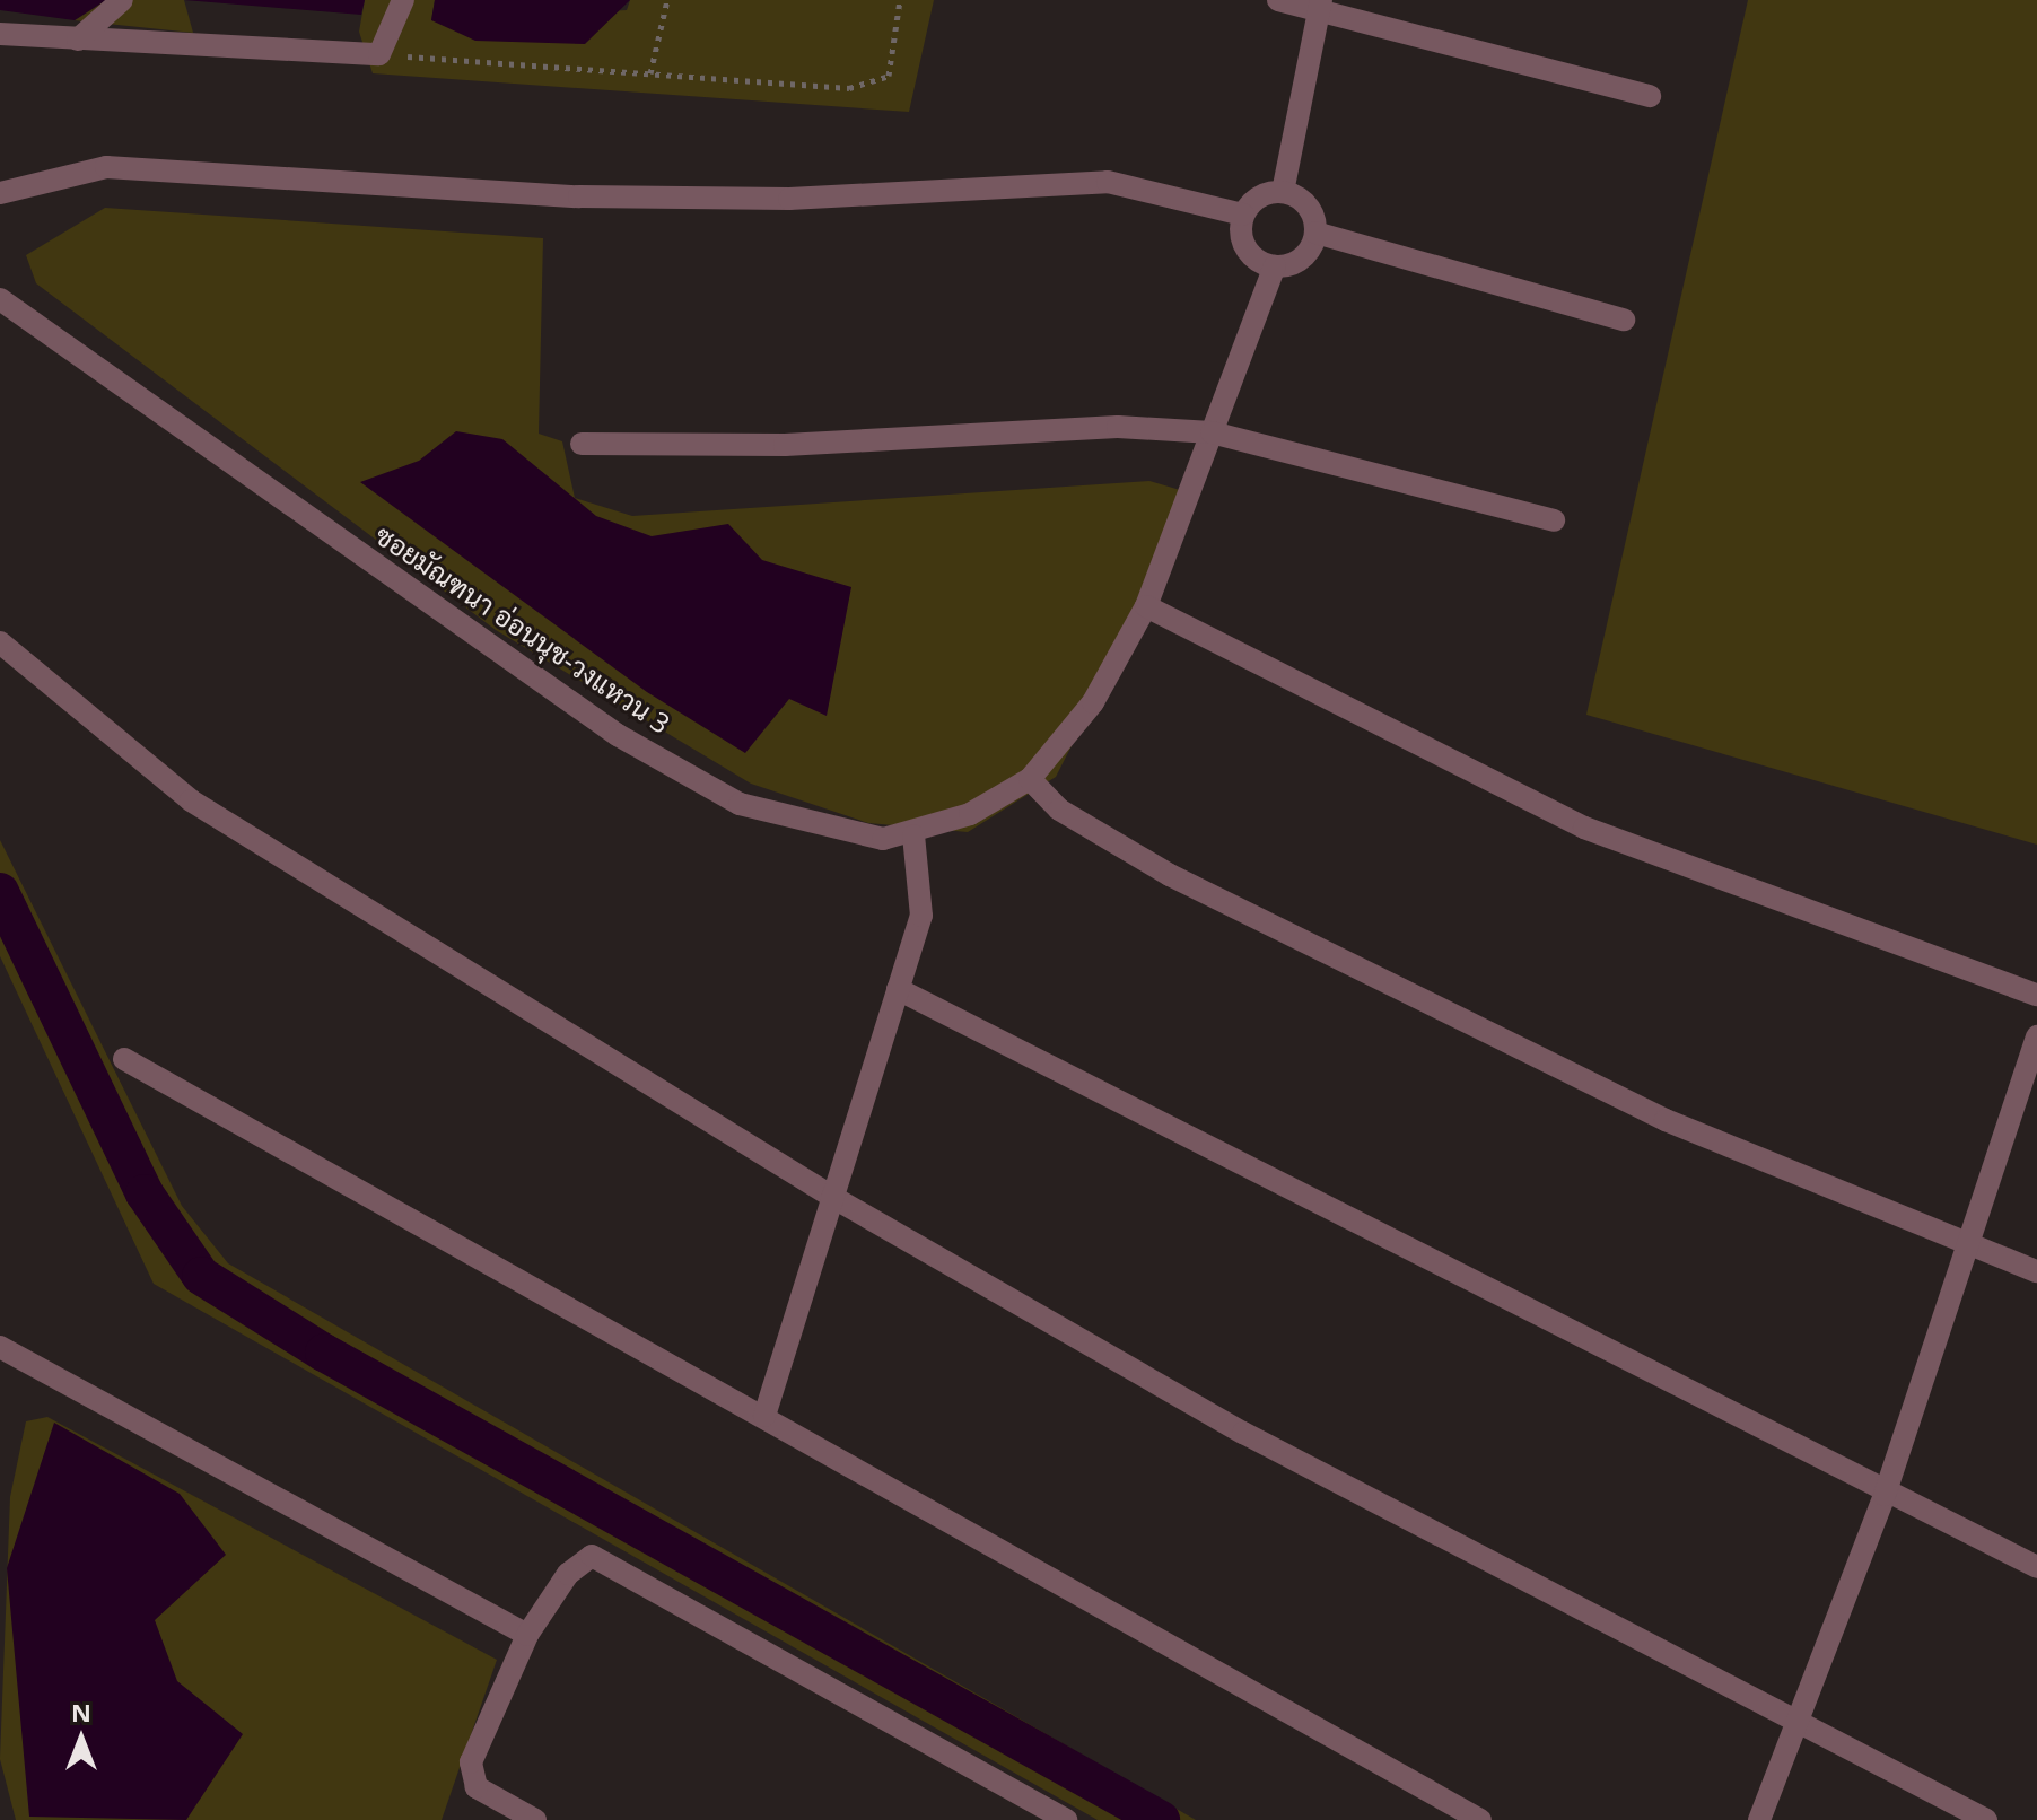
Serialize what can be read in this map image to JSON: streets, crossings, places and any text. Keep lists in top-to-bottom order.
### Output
{
  "streets": {
    "street": ["ซอยมัณฑนา อ่อนนุช-วงแหวน 3"]
  },
  "north": "top"
}
